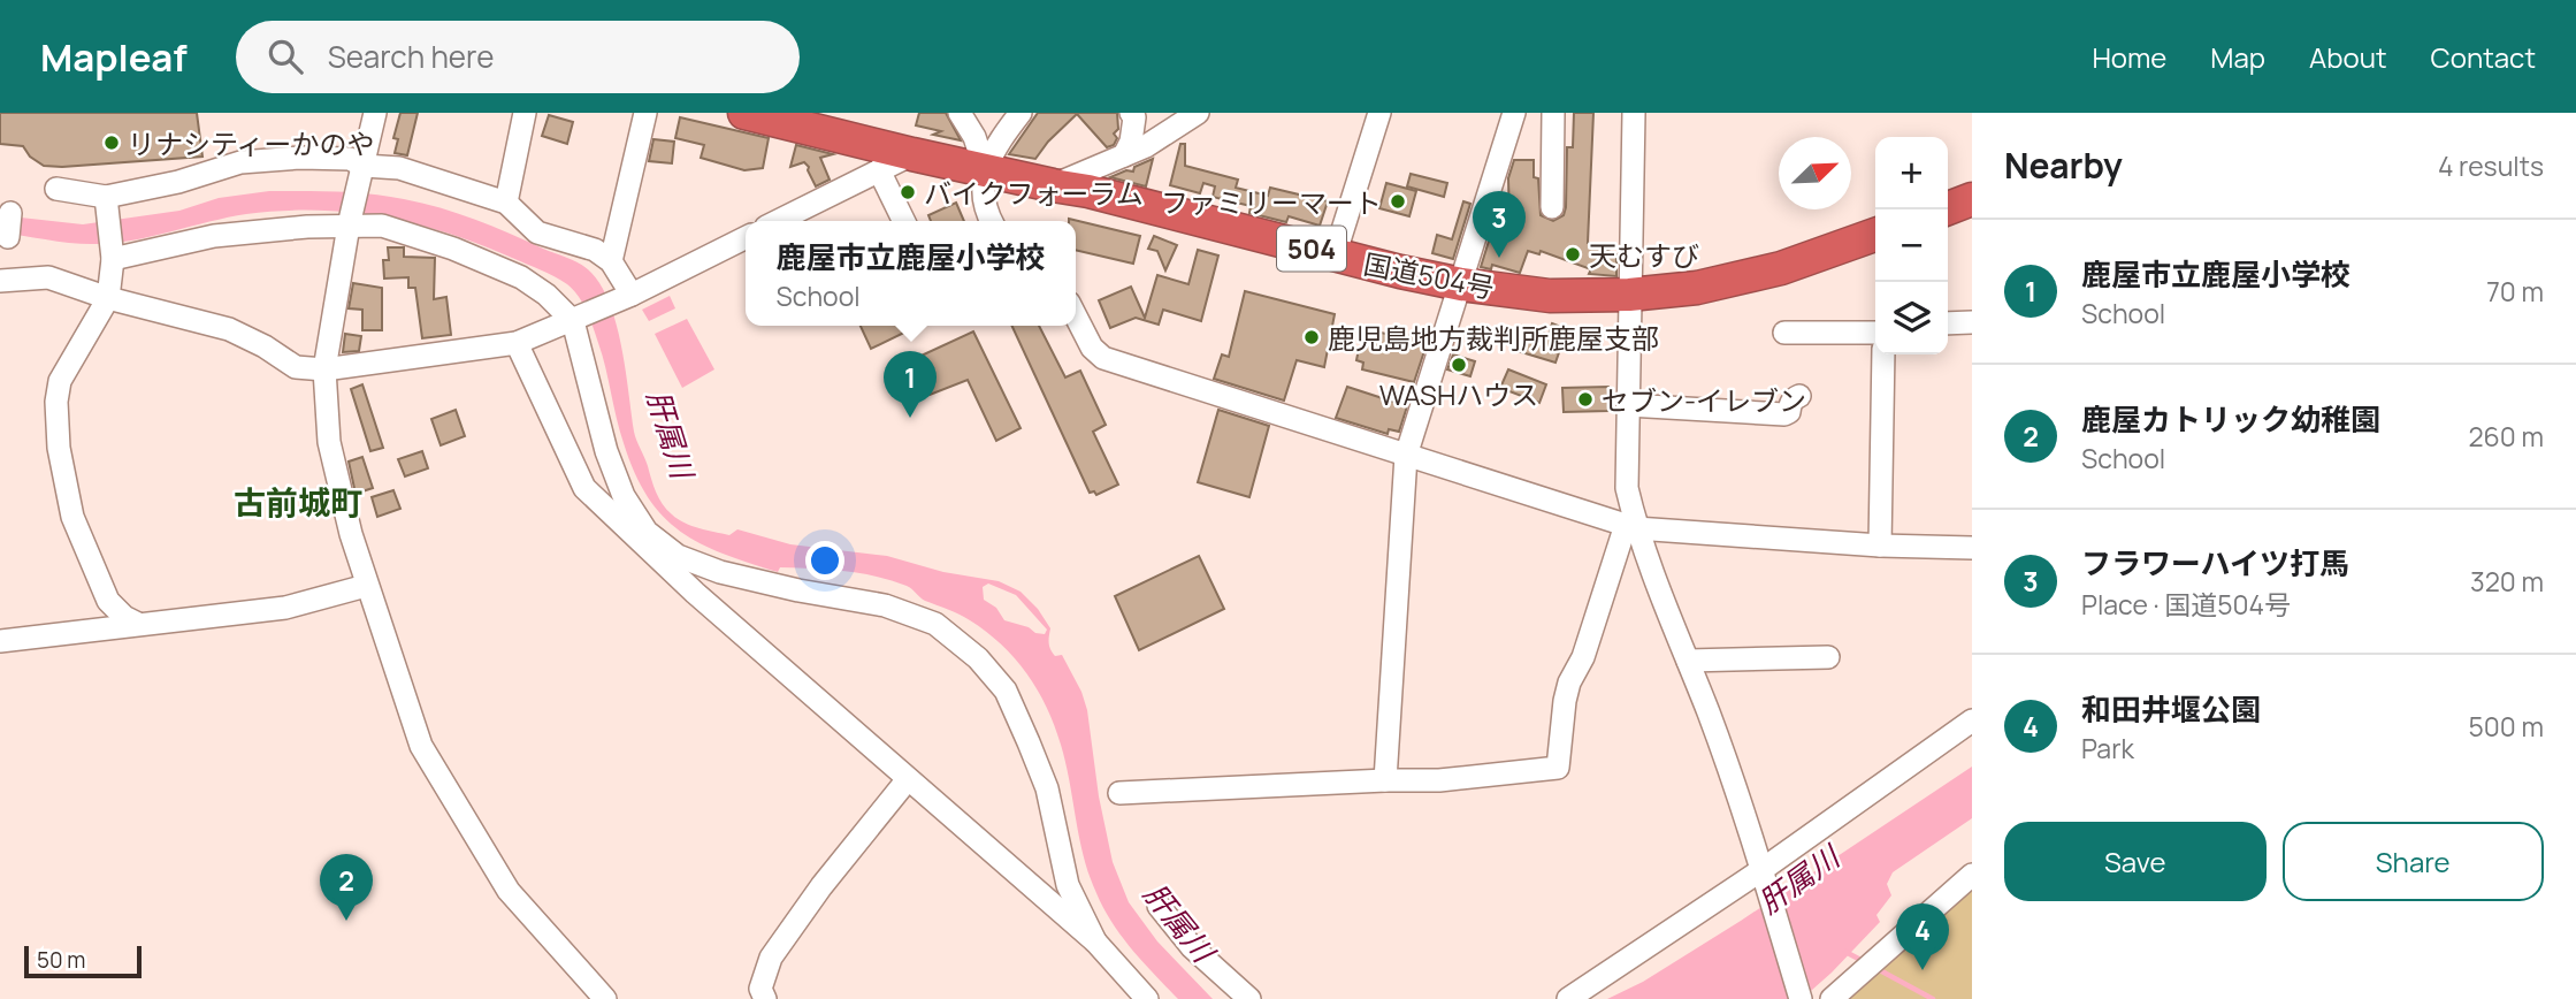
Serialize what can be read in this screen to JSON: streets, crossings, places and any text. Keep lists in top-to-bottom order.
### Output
{
  "streets": {
    "highway": ["504", "国道504号"]
  },
  "districts": ["古前城町"],
  "water": ["肝属川"],
  "places": [
    "リナシティーかのや",
    "バイクフォーラム",
    "ファミリーマート",
    "天むすび",
    "鹿児島地方裁判所鹿屋支部",
    "WASHハウス",
    "セブン-イレブン"
  ],
  "scale_bar": "50 m",
  "north": "top right",
  "page": {
    "header": "Mapleaf",
    "search": "Search here",
    "nav": [
      "Home",
      "Map",
      "About",
      "Contact"
    ],
    "heading": ["Nearby", "4 results"],
    "map_buttons": ["+", "−"],
    "pins": [
      "3",
      "1",
      "2",
      "4"
    ],
    "list": [
      {
        "mark": "1",
        "name": "鹿屋市立鹿屋小学校",
        "note": "School",
        "value": "70 m"
      },
      {
        "mark": "2",
        "name": "鹿屋カトリック幼稚園",
        "note": "School",
        "value": "260 m"
      },
      {
        "mark": "3",
        "name": "フラワーハイツ打馬",
        "note": "Place · 国道504号",
        "value": "320 m"
      },
      {
        "mark": "4",
        "name": "和田井堰公園",
        "note": "Park",
        "value": "500 m"
      }
    ],
    "popup": ["鹿屋市立鹿屋小学校", "School"],
    "buttons": ["Save", "Share"],
    "scale": "50 m"
  }
}
